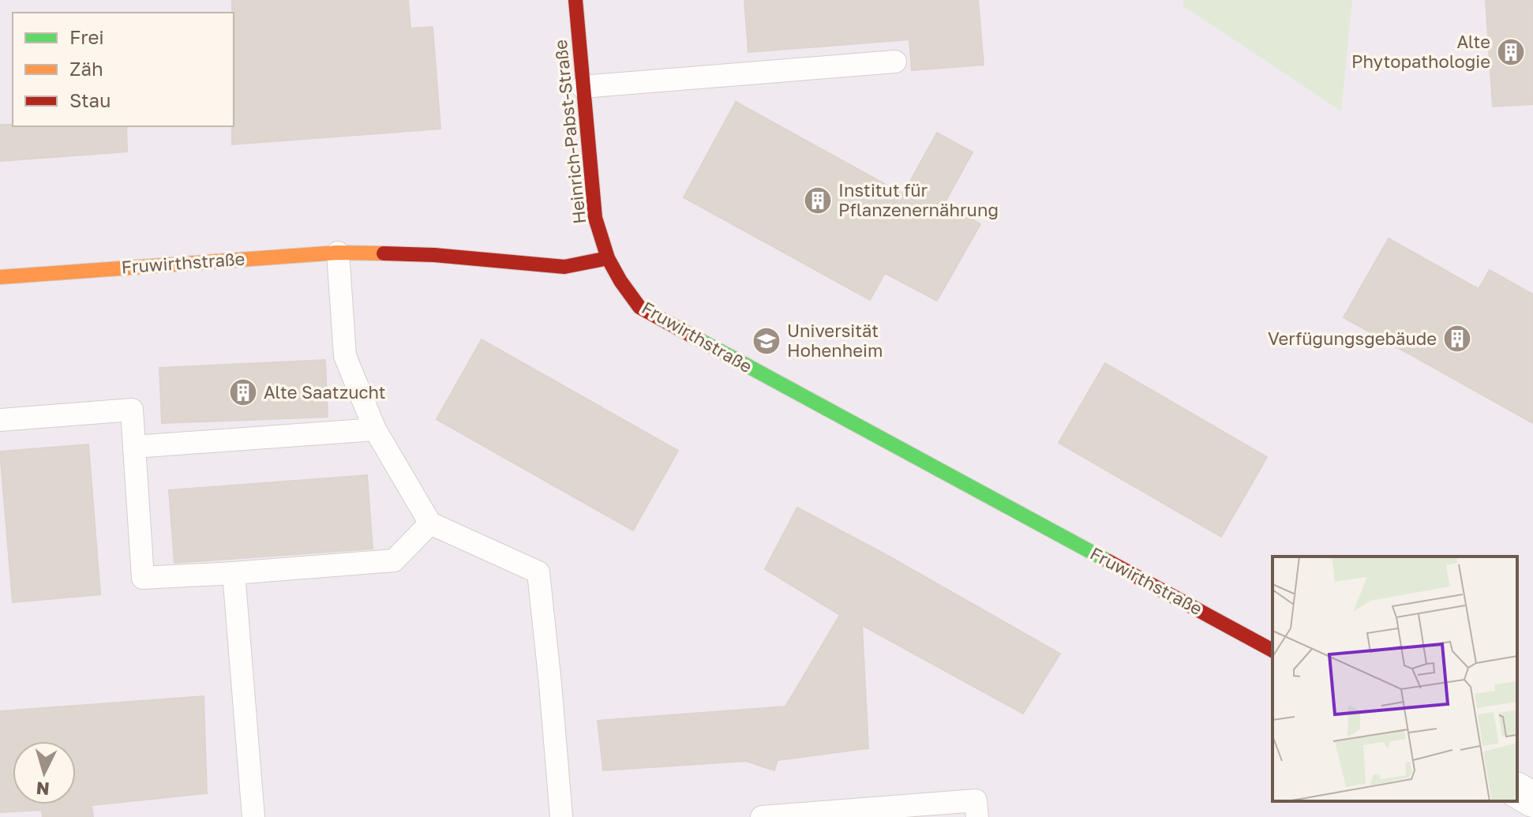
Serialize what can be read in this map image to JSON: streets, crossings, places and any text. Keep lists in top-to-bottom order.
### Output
{
  "streets": {
    "street": ["Heinrich-Pabst-Straße", "Fruwirthstraße"]
  },
  "crossings": [
    ["Heinrich-Pabst-Straße", "Fruwirthstraße"]
  ],
  "places": {
    "building": [
      "Alte Phytopathologie",
      "Institut für Pflanzenernährung",
      "Verfügungsgebäude",
      "Alte Saatzucht"
    ],
    "school or university": ["Universität Hohenheim"]
  },
  "legend": ["Frei", "Zäh", "Stau"],
  "north": "bottom"
}
